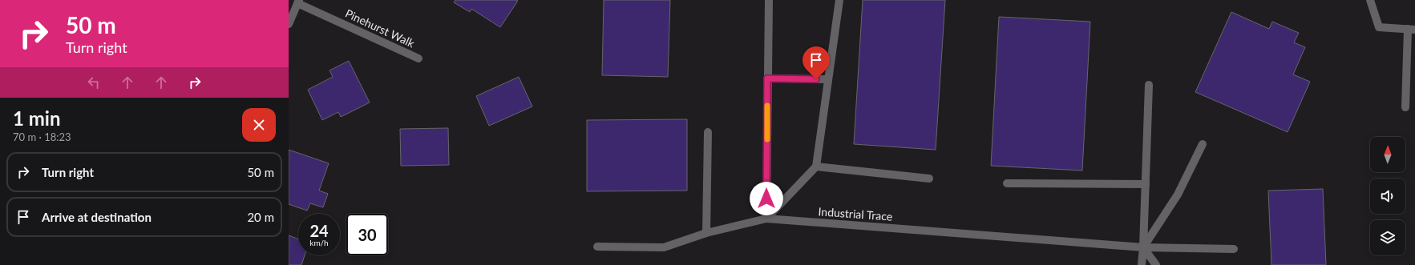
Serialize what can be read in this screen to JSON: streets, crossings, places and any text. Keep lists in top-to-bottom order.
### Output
{
  "streets": {
    "street": ["Pinehurst Walk", "Industrial Trace"]
  },
  "north": "top",
  "page": {
    "turn": ["50 m", "Turn right"],
    "heading": ["1 min", "70 m · 18:23"],
    "list": [
      {
        "name": "Turn right",
        "value": "50 m"
      },
      {
        "name": "Arrive at destination",
        "value": "20 m"
      }
    ],
    "speed": "24 km/h",
    "limit": "30"
  }
}
